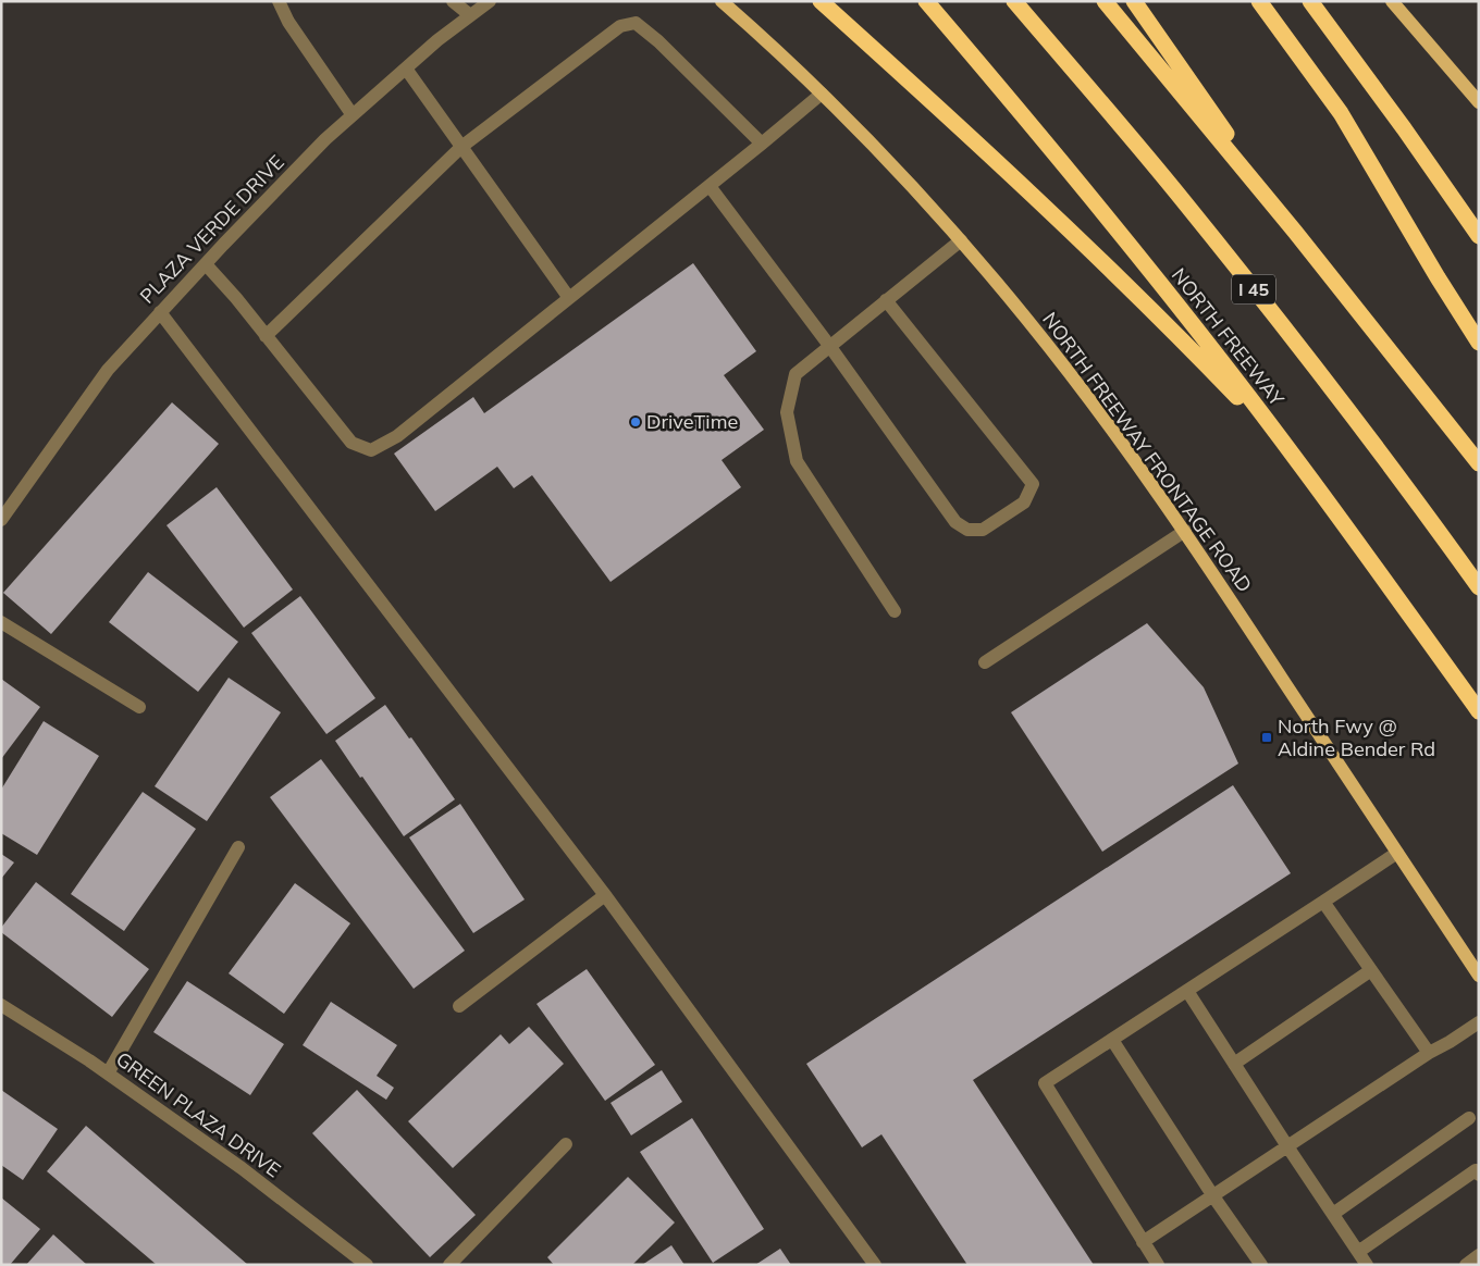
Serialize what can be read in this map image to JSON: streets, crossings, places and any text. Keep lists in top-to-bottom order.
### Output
{
  "streets": {
    "highway": ["I 45", "NORTH FREEWAY"],
    "main road": ["NORTH FREEWAY FRONTAGE ROAD"],
    "street": ["PLAZA VERDE DRIVE", "GREEN PLAZA DRIVE"]
  },
  "places": {
    "other": ["DriveTime"],
    "transit": ["North Fwy @ Aldine Bender Rd"]
  }
}
